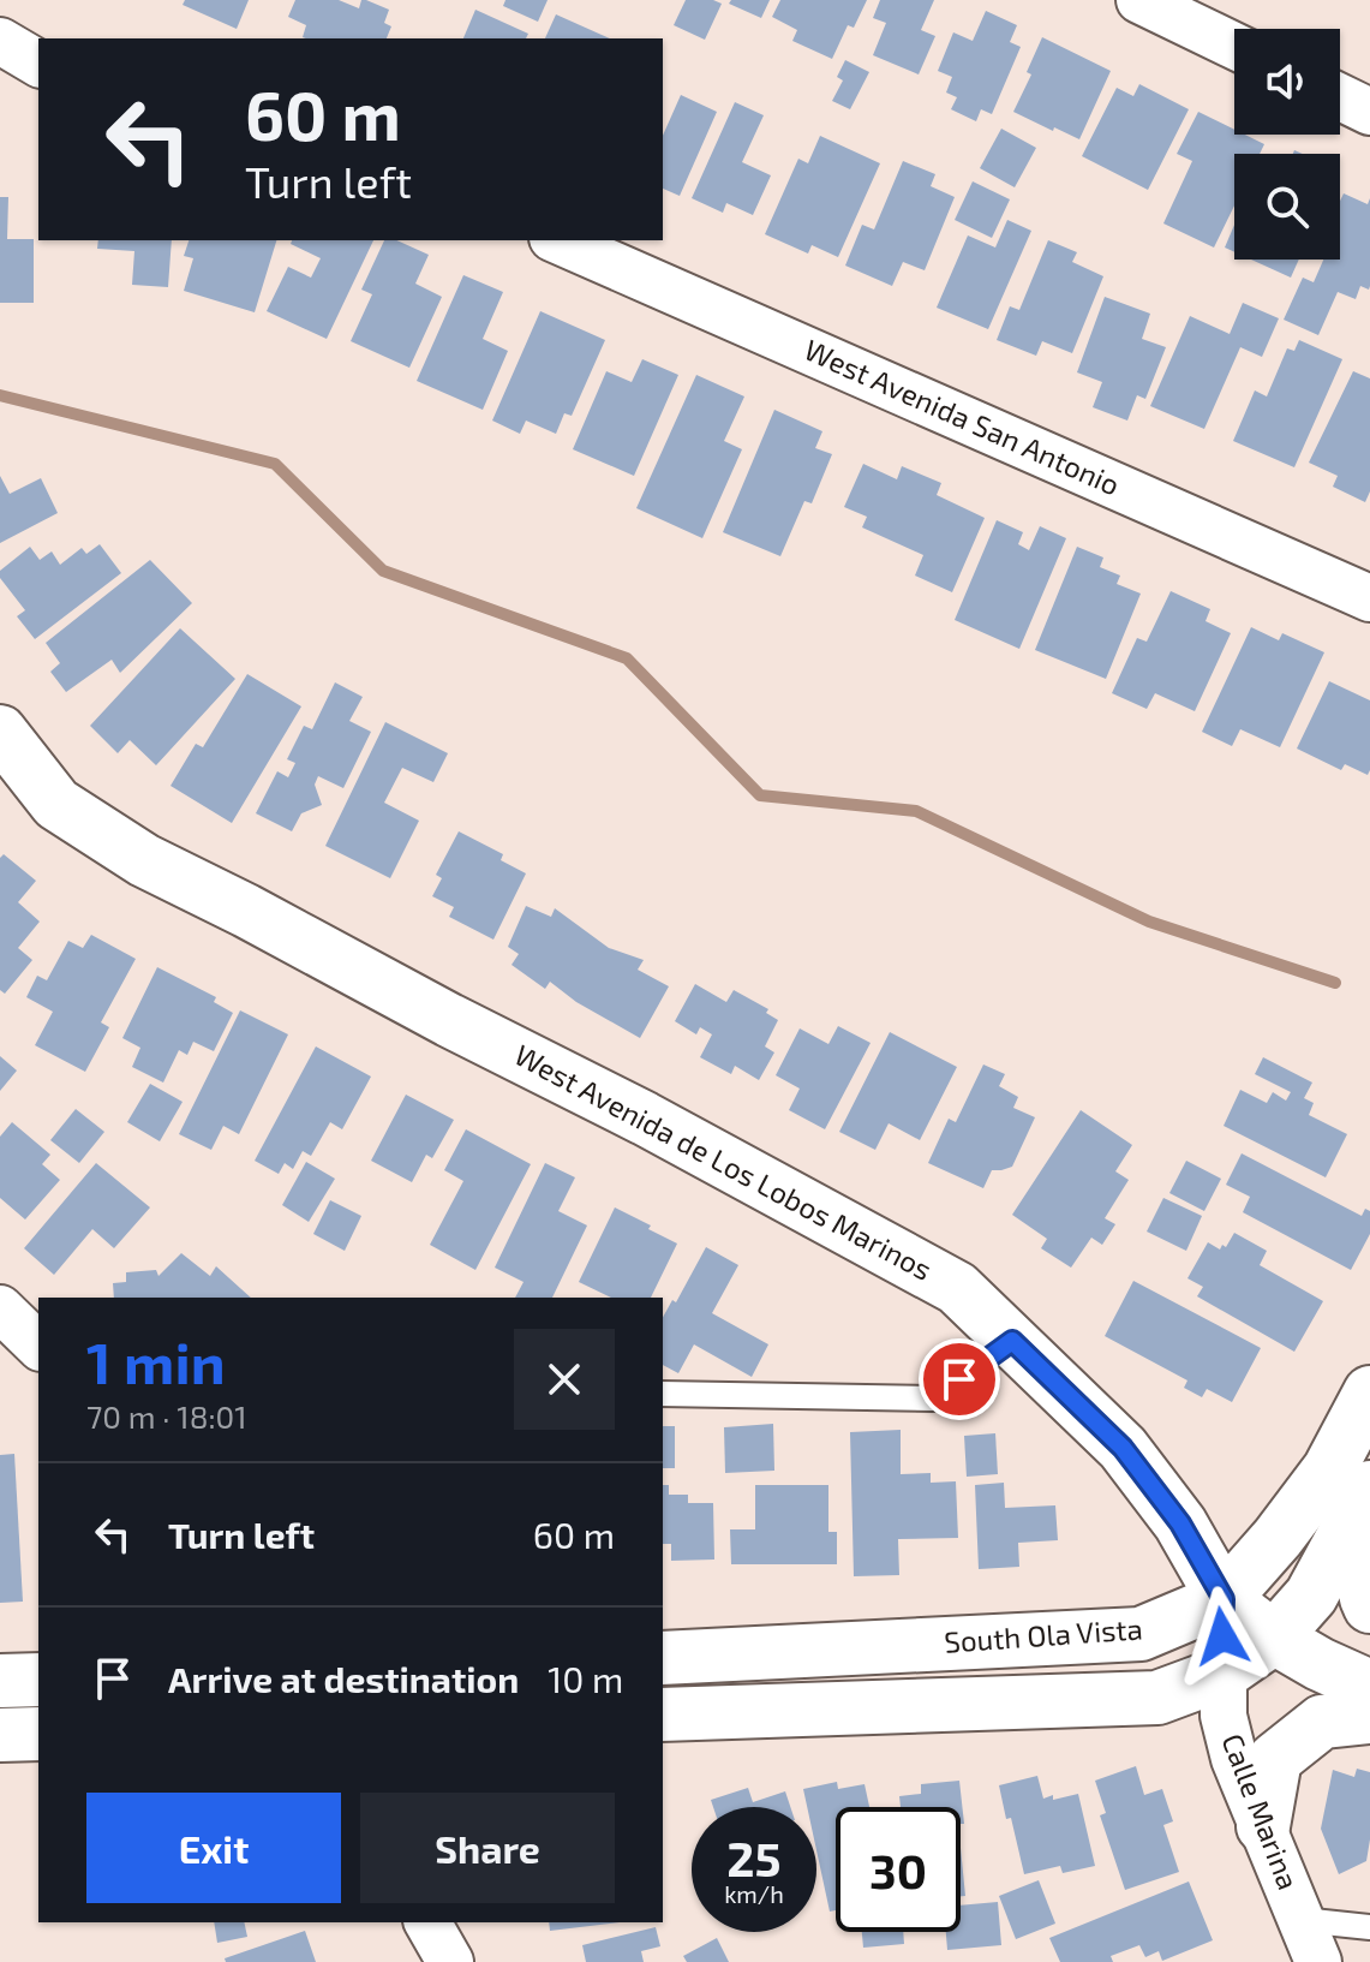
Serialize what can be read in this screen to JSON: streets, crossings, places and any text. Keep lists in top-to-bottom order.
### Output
{
  "streets": {
    "street": [
      "West Avenida San Antonio",
      "West Avenida de Los Lobos Marinos",
      "South Ola Vista",
      "Calle Marina"
    ]
  },
  "crossings": [
    ["West Avenida de Los Lobos Marinos", "South Ola Vista"],
    ["West Avenida de Los Lobos Marinos", "Calle Marina"],
    ["South Ola Vista", "Calle Marina"]
  ],
  "page": {
    "turn": ["60 m", "Turn left"],
    "heading": ["1 min", "70 m · 18:01"],
    "list": [
      {
        "name": "Turn left",
        "value": "60 m"
      },
      {
        "name": "Arrive at destination",
        "value": "10 m"
      }
    ],
    "buttons": ["Exit", "Share"],
    "speed": "25 km/h",
    "limit": "30"
  }
}
